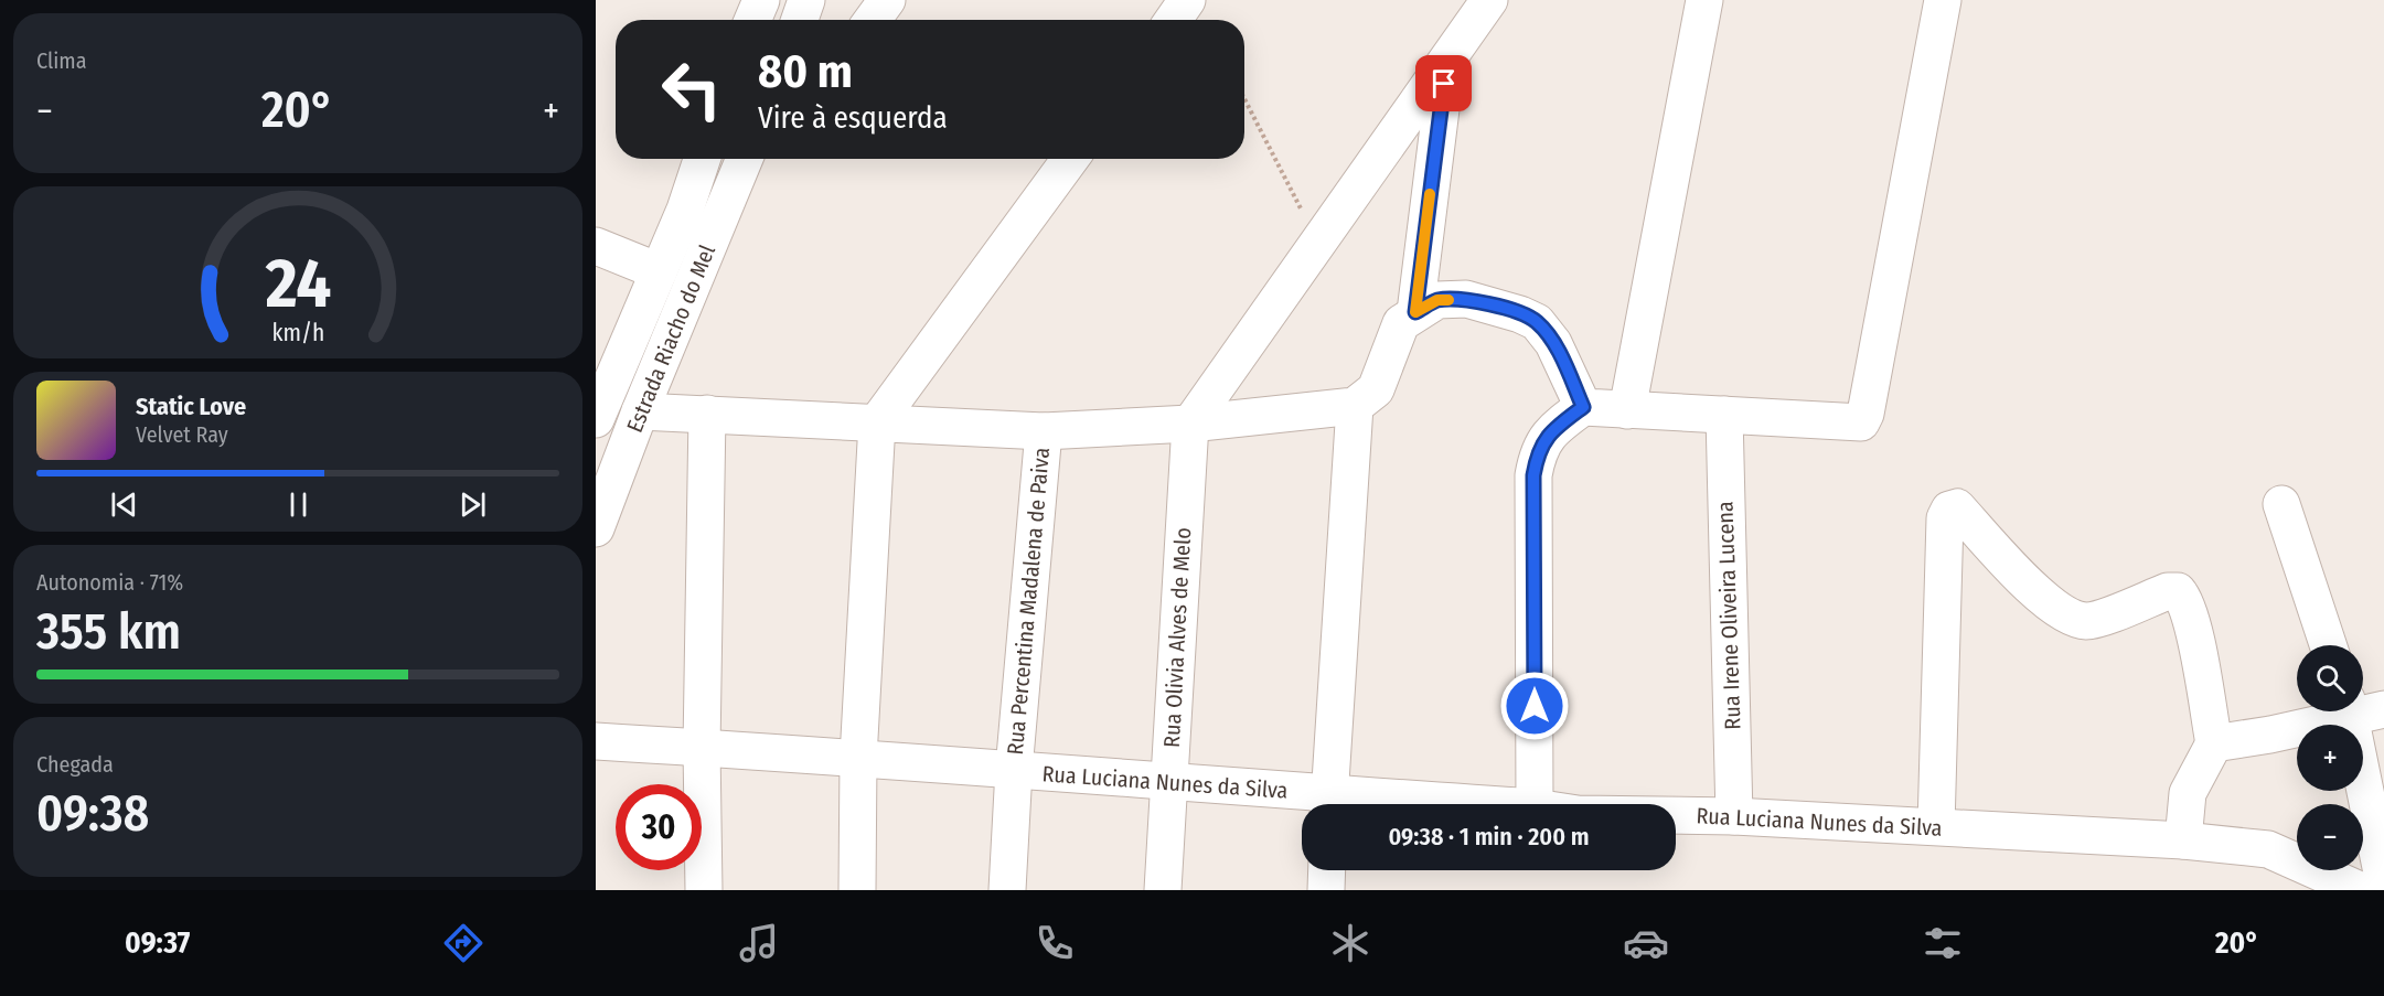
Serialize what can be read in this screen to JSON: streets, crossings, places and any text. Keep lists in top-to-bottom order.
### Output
{
  "streets": {
    "street": [
      "Estrada Riacho do Mel",
      "Rua Percentina Madalena de Paiva",
      "Rua Irene Oliveira Lucena",
      "Rua Olivia Alves de Melo",
      "Rua Luciana Nunes da Silva"
    ]
  },
  "crossings": [
    ["Rua Percentina Madalena de Paiva", "Rua Luciana Nunes da Silva"],
    ["Rua Irene Oliveira Lucena", "Rua Luciana Nunes da Silva"],
    ["Rua Olivia Alves de Melo", "Rua Luciana Nunes da Silva"]
  ],
  "page": {
    "tile": [
      "Clima",
      ["Autonomia · 71%", "355 km"],
      ["Chegada", "09:38"]
    ],
    "turn": ["80 m", "Vire à esquerda"],
    "heat": ["−", "20°", "+"],
    "song": ["Static Love", "Velvet Ray"],
    "map_buttons": ["+", "−"],
    "limit": "30",
    "trip": "09:38 · 1 min · 200 m",
    "tabs": ["09:37", "20°"],
    "gauge": ["24", "km/h"]
  }
}
